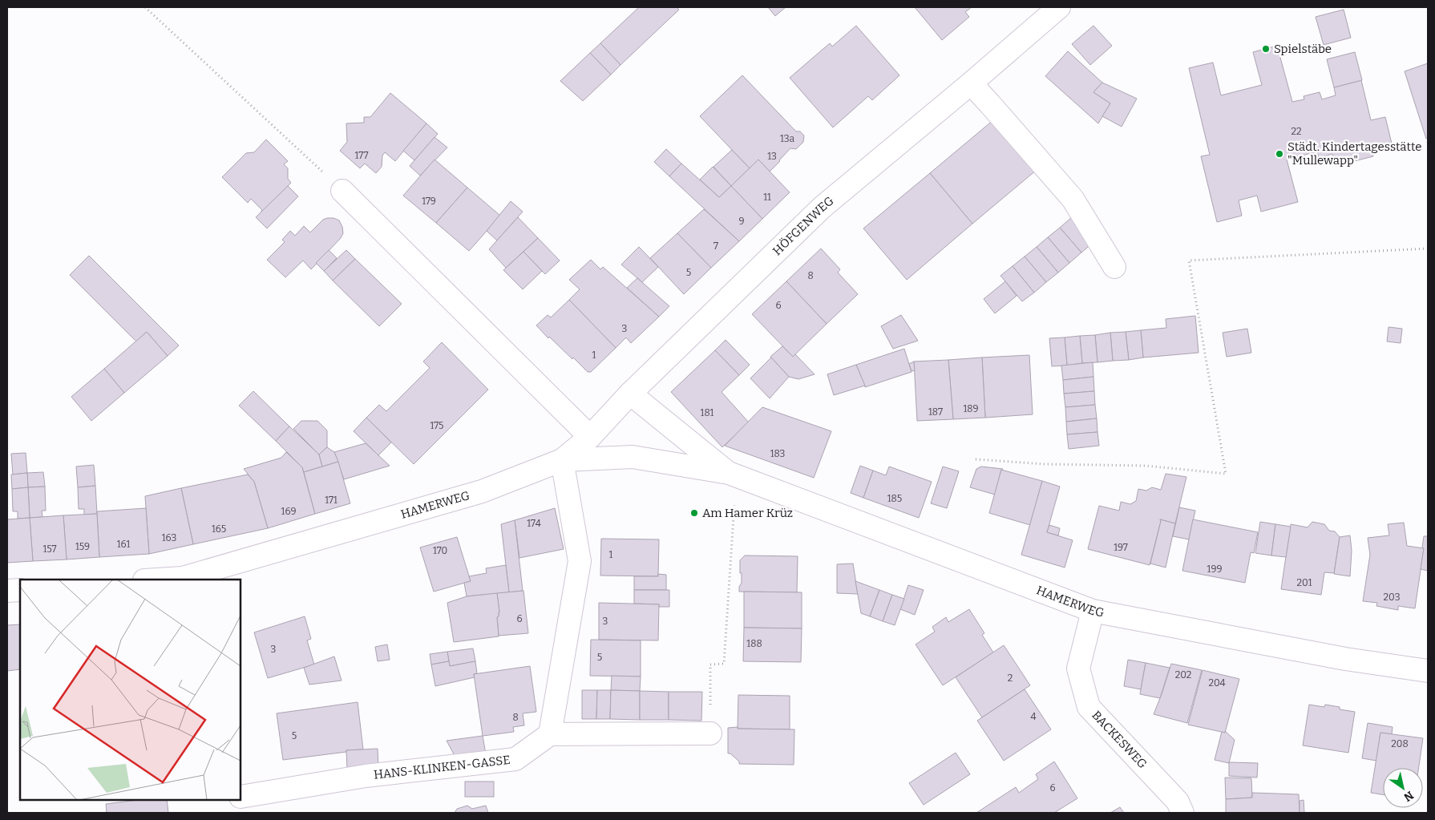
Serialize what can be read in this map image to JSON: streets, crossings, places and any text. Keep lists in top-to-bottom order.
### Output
{
  "streets": {
    "street": [
      "HÖFGENWEG",
      "HAMERWEG",
      "BACKESWEG",
      "HANS-KLINKEN-GASSE"
    ]
  },
  "crossings": [
    ["HÖFGENWEG", "HAMERWEG"],
    ["HAMERWEG", "BACKESWEG"]
  ],
  "places": ["Spielstäbe", "Städt. Kindertagesstätte \"Mullewapp\"", "Am Hamer Krüz"],
  "house_numbers": [
    "22",
    "13a",
    "177",
    "13",
    "11",
    "179",
    "9",
    "7",
    "5",
    "8",
    "6",
    "3",
    "1",
    "189",
    "187",
    "181",
    "175",
    "183",
    "185",
    "171",
    "169",
    "174",
    "165",
    "163",
    "161",
    "159",
    "197",
    "157",
    "170",
    "1",
    "199",
    "201",
    "203",
    "6",
    "3",
    "188",
    "3",
    "5",
    "202",
    "2",
    "204",
    "4",
    "8",
    "5",
    "208",
    "6"
  ],
  "north": "bottom right"
}
